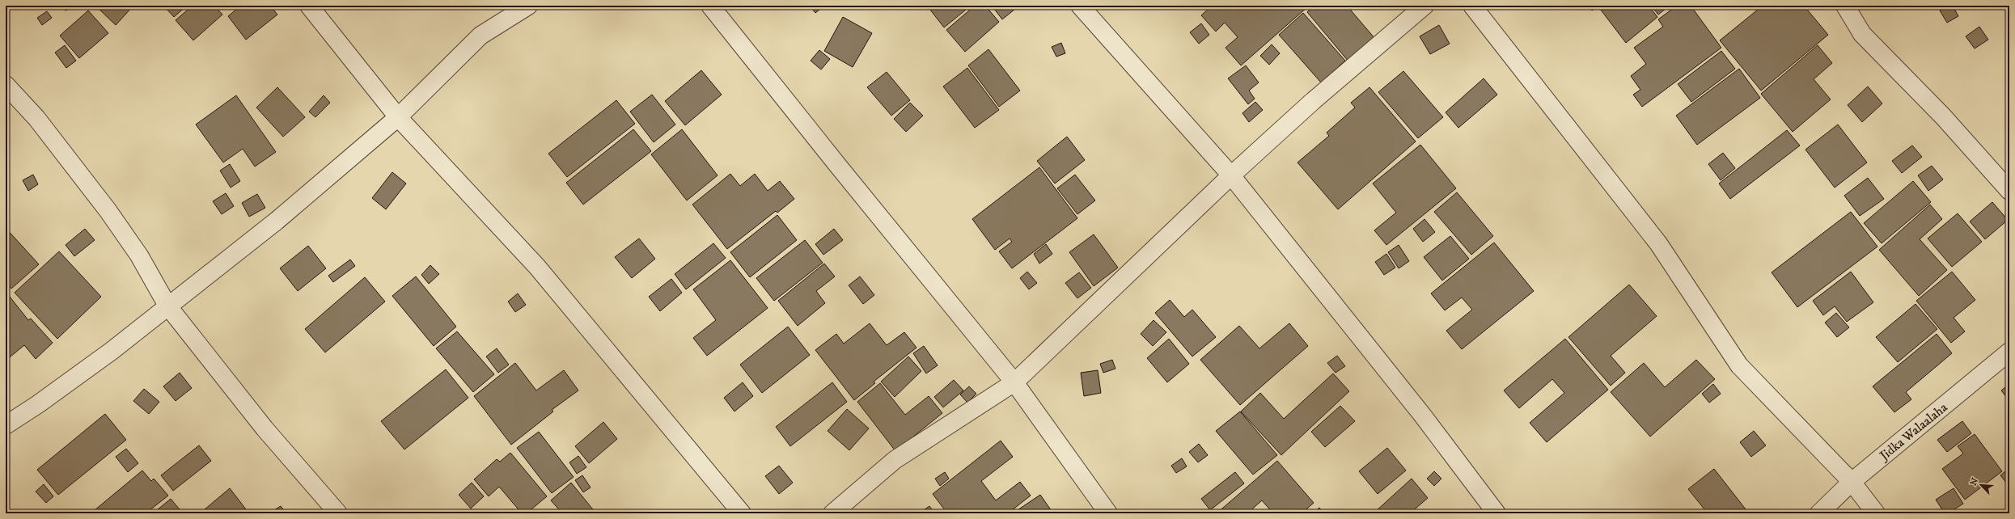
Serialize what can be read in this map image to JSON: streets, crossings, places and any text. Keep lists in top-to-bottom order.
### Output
{
  "streets": {
    "street": ["Jidka Walaalaha"]
  },
  "north": "top left"
}
